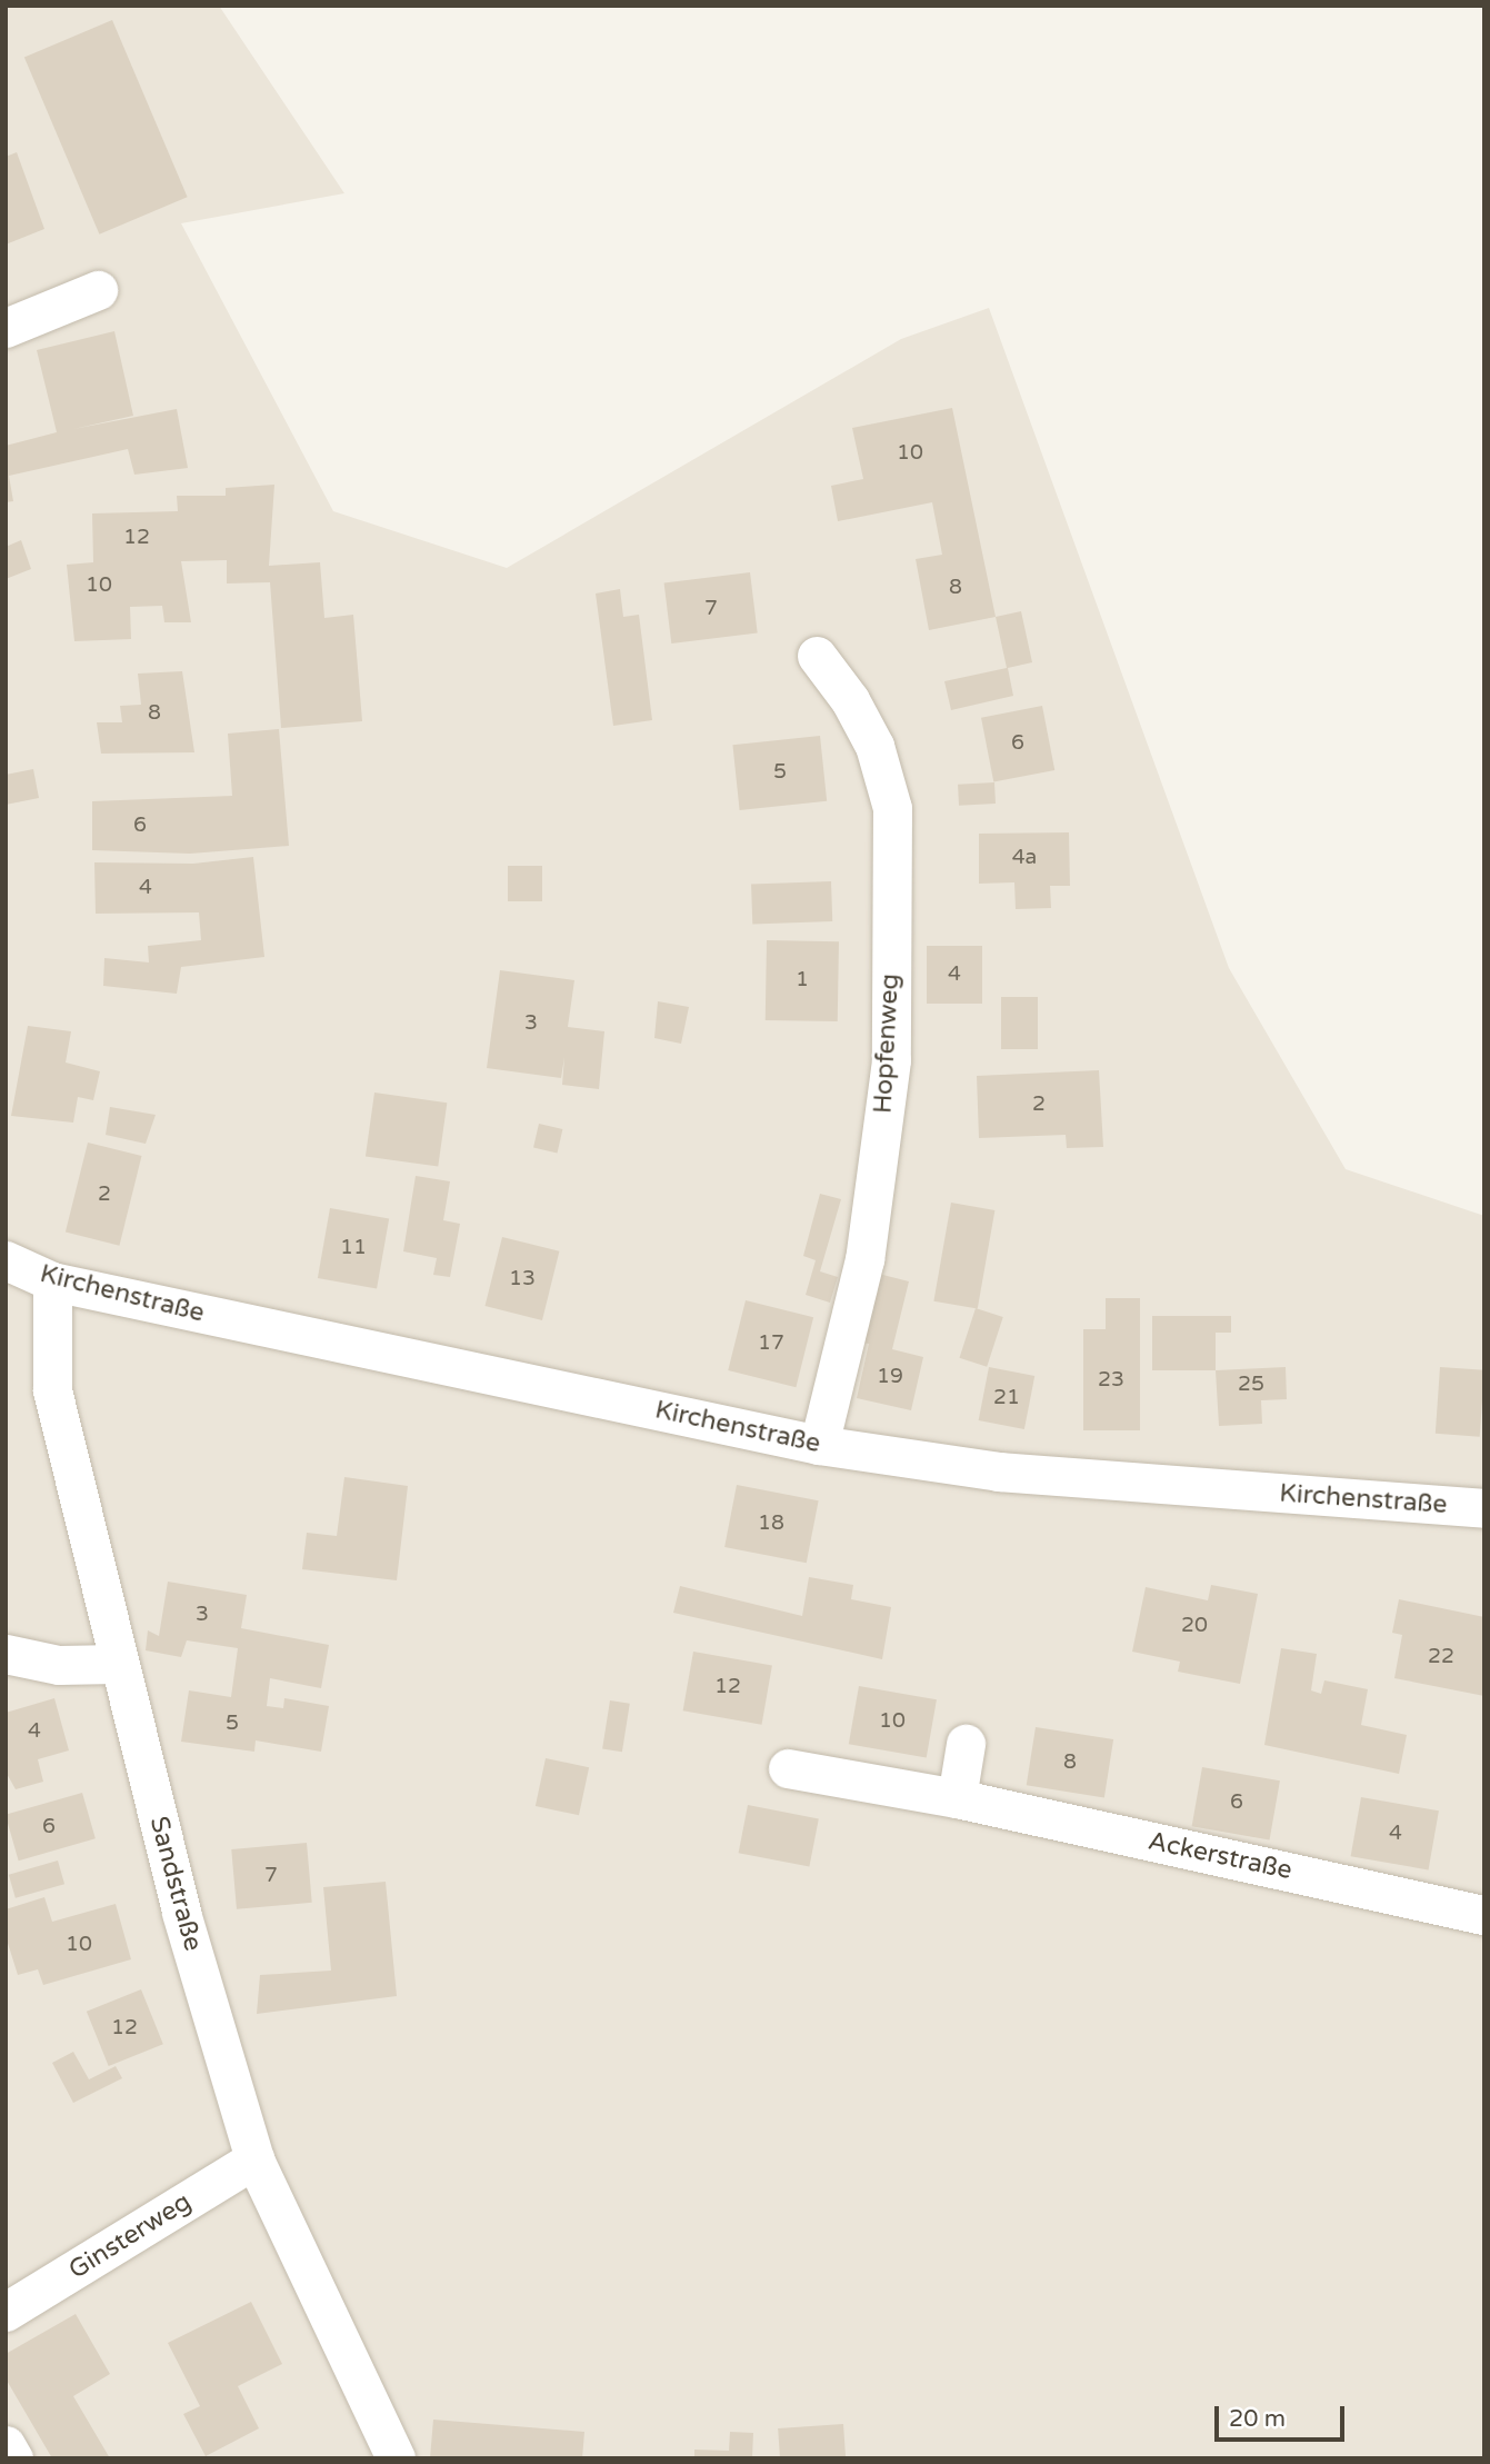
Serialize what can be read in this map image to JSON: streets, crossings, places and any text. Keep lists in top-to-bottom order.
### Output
{
  "streets": {
    "street": [
      "Hopfenweg",
      "Kirchenstraße",
      "Ackerstraße",
      "Sandstraße",
      "Ginsterweg"
    ]
  },
  "crossings": [
    ["Hopfenweg", "Kirchenstraße"],
    ["Kirchenstraße", "Sandstraße"],
    ["Sandstraße", "Ginsterweg"]
  ],
  "house_numbers": [
    "10",
    "12",
    "10",
    "8",
    "7",
    "8",
    "6",
    "5",
    "6",
    "4a",
    "4",
    "4",
    "1",
    "3",
    "2",
    "2",
    "11",
    "13",
    "17",
    "19",
    "23",
    "25",
    "21",
    "18",
    "3",
    "20",
    "22",
    "12",
    "10",
    "5",
    "4",
    "8",
    "6",
    "6",
    "4",
    "7",
    "10",
    "12"
  ],
  "scale_bar": "20 m"
}
